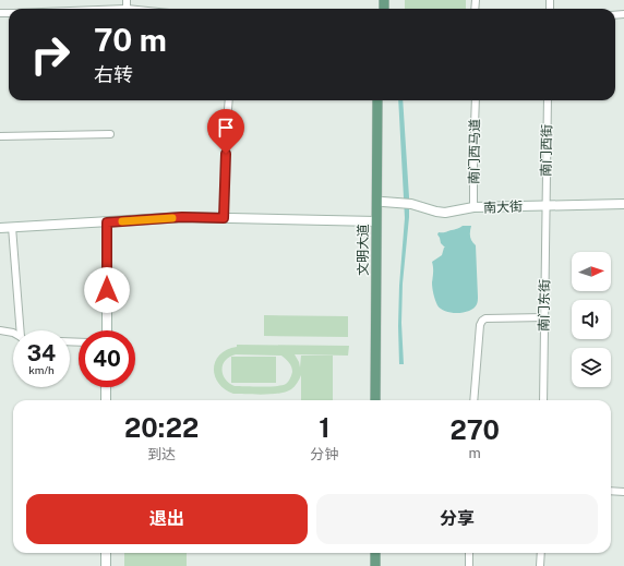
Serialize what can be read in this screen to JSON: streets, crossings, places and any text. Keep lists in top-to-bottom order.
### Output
{
  "streets": {
    "main road": ["文明大道"],
    "street": [
      "南门西街",
      "南门西马道",
      "南大街",
      "南门东街"
    ]
  },
  "crossings": [
    ["南门西街", "南大街"],
    ["南门西街", "南门东街"],
    ["南门西马道", "南大街"],
    ["南大街", "文明大道"],
    ["南大街", "南门东街"]
  ],
  "north": "right",
  "page": {
    "turn": ["70 m", "右转"],
    "speed": "34 km/h",
    "limit": "40",
    "eta": [
      "20:22",
      "到达",
      "1",
      "分钟",
      "270",
      "m"
    ],
    "buttons": ["退出", "分享"]
  }
}
